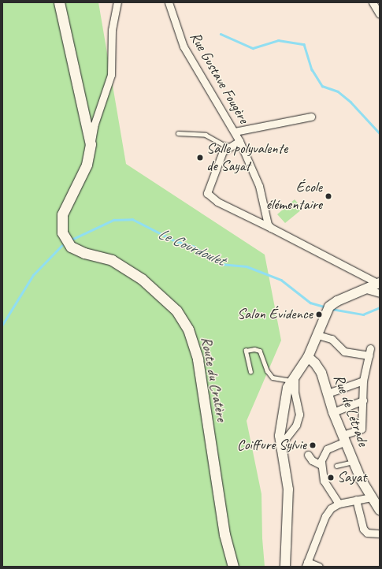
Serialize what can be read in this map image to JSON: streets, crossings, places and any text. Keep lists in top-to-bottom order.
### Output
{
  "streets": {
    "main road": ["Route du Cratère"],
    "street": ["Rue Gustave Fougère", "Rue de Létrade"]
  },
  "water": ["Le Courdoulet"],
  "places": [
    "Salle polyvalente de Sayat",
    "École élémentaire",
    "Salon Évidence",
    "Coiffure Sylvie",
    "Sayat"
  ]
}
